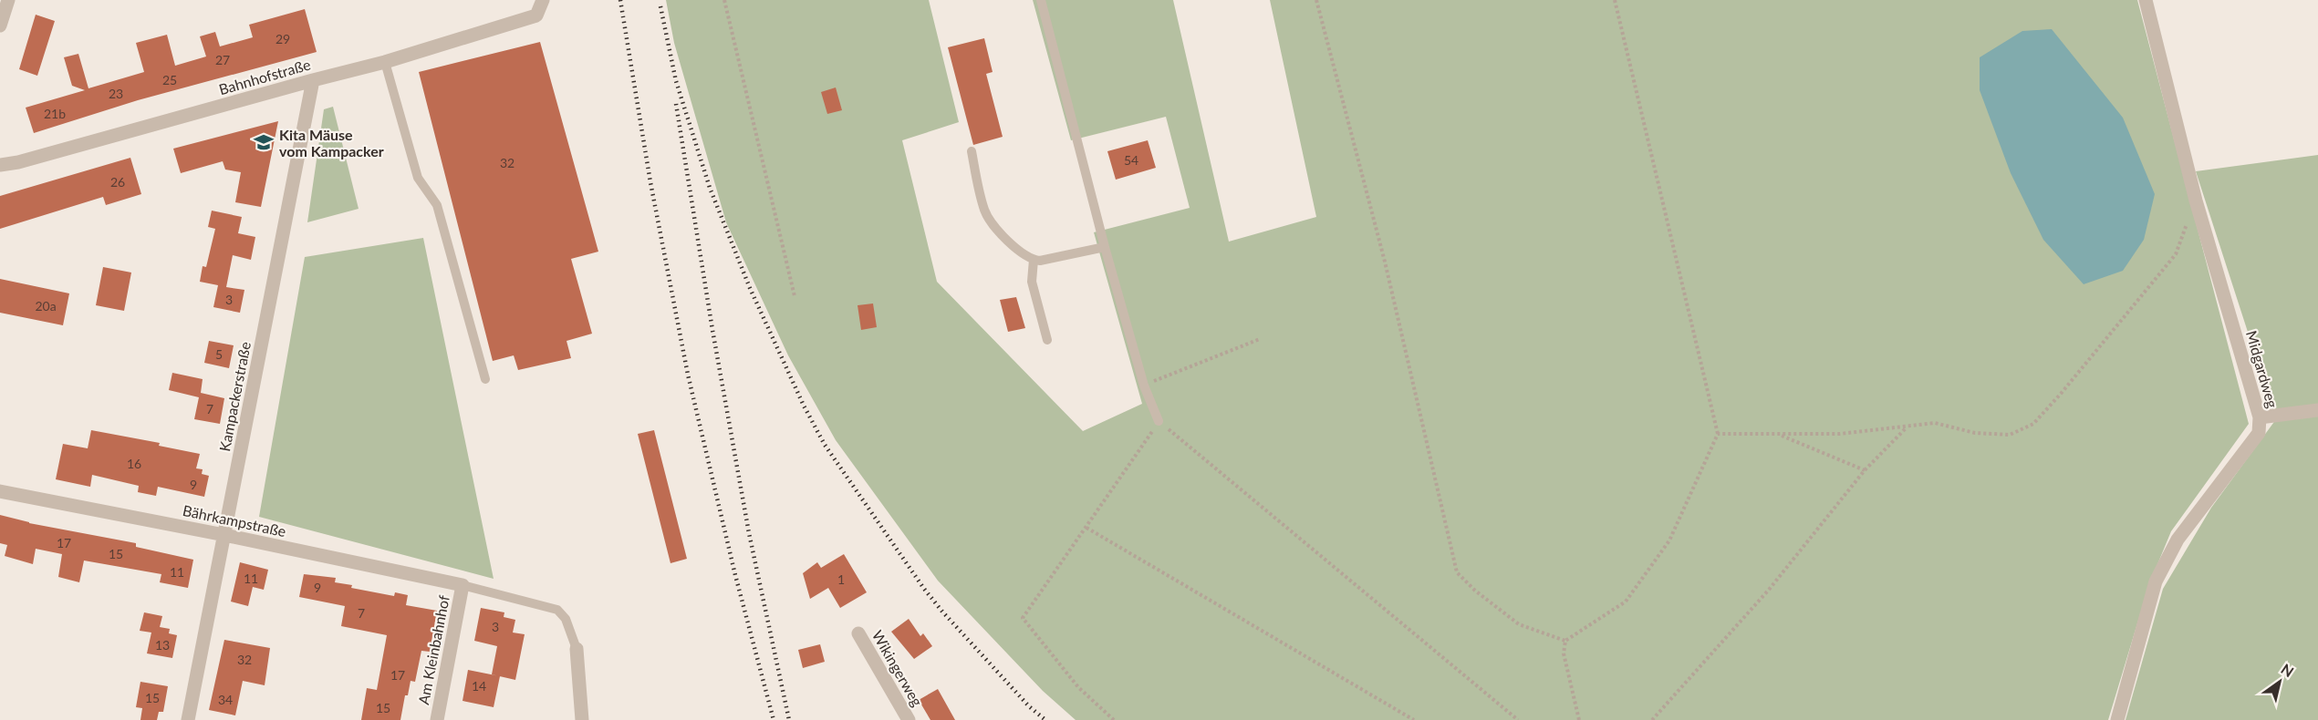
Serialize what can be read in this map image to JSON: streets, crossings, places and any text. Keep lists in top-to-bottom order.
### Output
{
  "streets": {
    "street": [
      "Bahnhofstraße",
      "Midgardweg",
      "Kampackerstraße",
      "Bährkampstraße",
      "Am Kleinbahnhof",
      "Wikingerweg"
    ]
  },
  "crossings": [
    ["Bahnhofstraße", "Kampackerstraße"],
    ["Kampackerstraße", "Bährkampstraße"],
    ["Bährkampstraße", "Am Kleinbahnhof"]
  ],
  "places": {
    "school or university": ["Kita Mäuse vom Kampacker"]
  },
  "house_numbers": [
    "29",
    "27",
    "25",
    "23",
    "21b",
    "54",
    "32",
    "26",
    "3",
    "20a",
    "5",
    "7",
    "16",
    "9",
    "17",
    "15",
    "11",
    "11",
    "1",
    "9",
    "7",
    "3",
    "13",
    "32",
    "17",
    "14",
    "15",
    "34",
    "15"
  ],
  "north": "top right"
}
